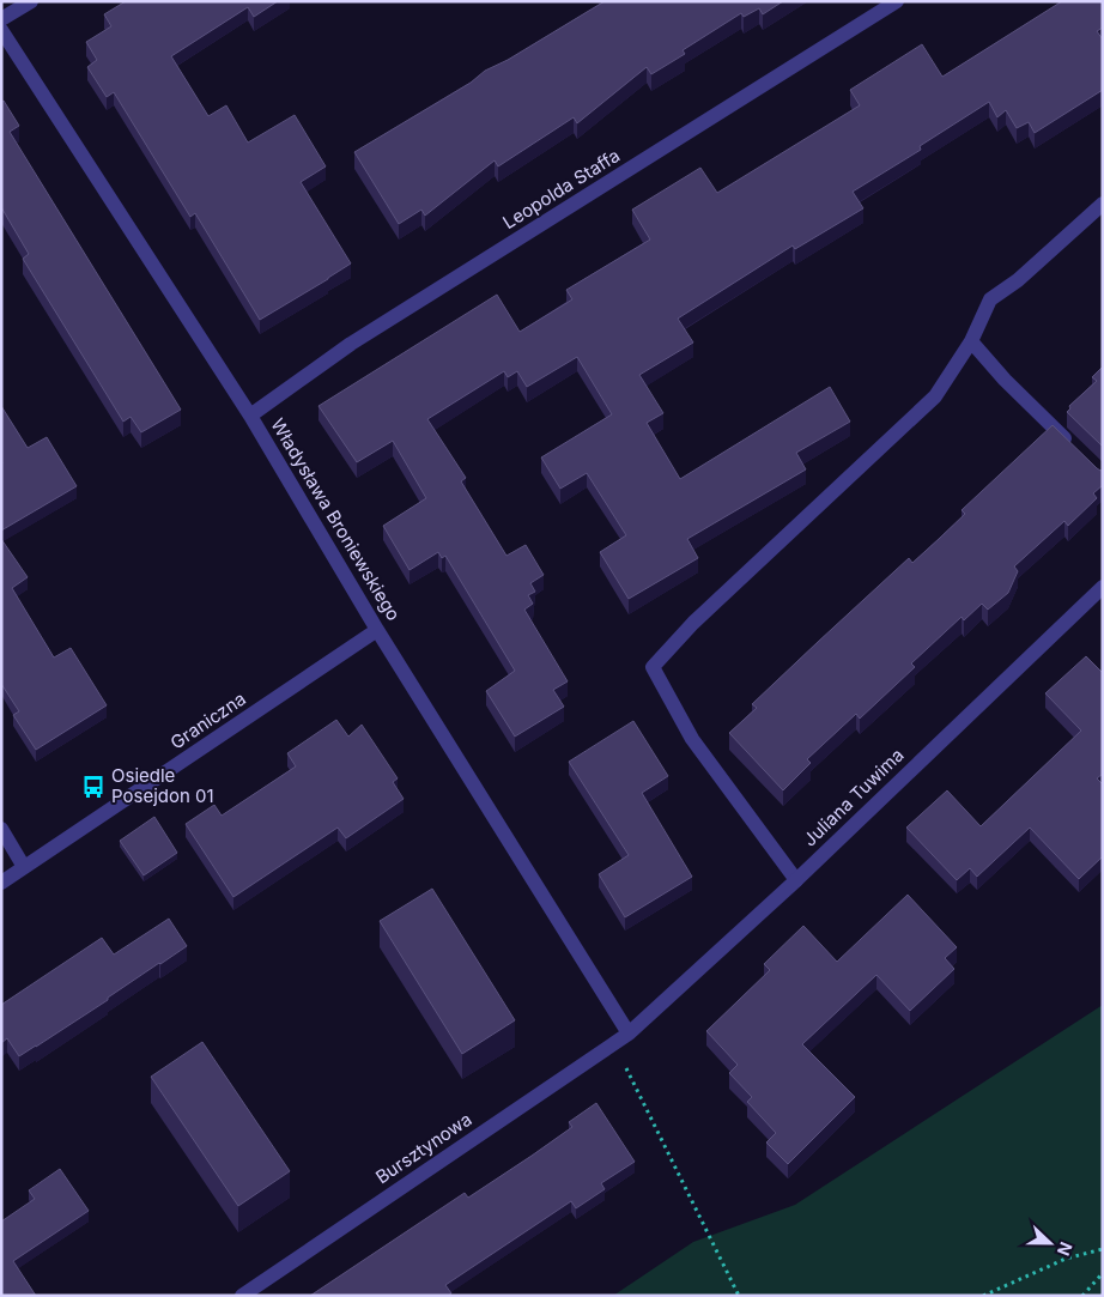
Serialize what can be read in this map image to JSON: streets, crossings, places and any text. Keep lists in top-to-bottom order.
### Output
{
  "streets": {
    "street": [
      "Leopolda Staffa",
      "Władysława Broniewskiego",
      "Graniczna",
      "Juliana Tuwima",
      "Bursztynowa"
    ]
  },
  "crossings": [
    ["Leopolda Staffa", "Władysława Broniewskiego"],
    ["Władysława Broniewskiego", "Graniczna"],
    ["Władysława Broniewskiego", "Juliana Tuwima"],
    ["Władysława Broniewskiego", "Bursztynowa"],
    ["Juliana Tuwima", "Bursztynowa"]
  ],
  "places": {
    "bus stop": ["Osiedle Posejdon 01"]
  },
  "north": "right"
}
